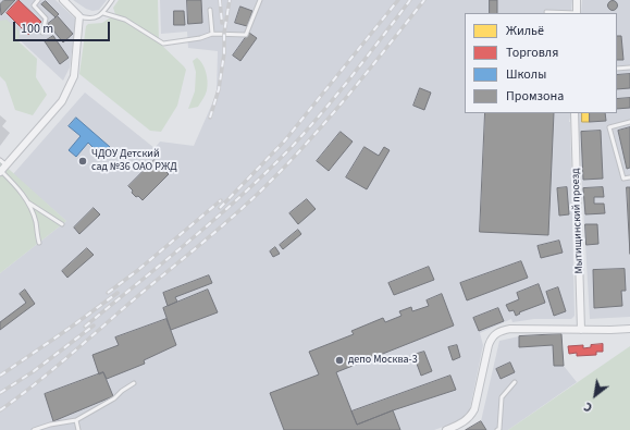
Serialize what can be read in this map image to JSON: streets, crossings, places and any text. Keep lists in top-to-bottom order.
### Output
{
  "streets": {
    "street": ["Мытищинский проезд"]
  },
  "places": ["ЧДОУ Детский сад №36 ОАО РЖД", "депо Москва-3"],
  "legend": [
    "Жильё",
    "Торговля",
    "Школы",
    "Промзона"
  ],
  "scale_bar": "100 m",
  "north": "bottom left"
}
